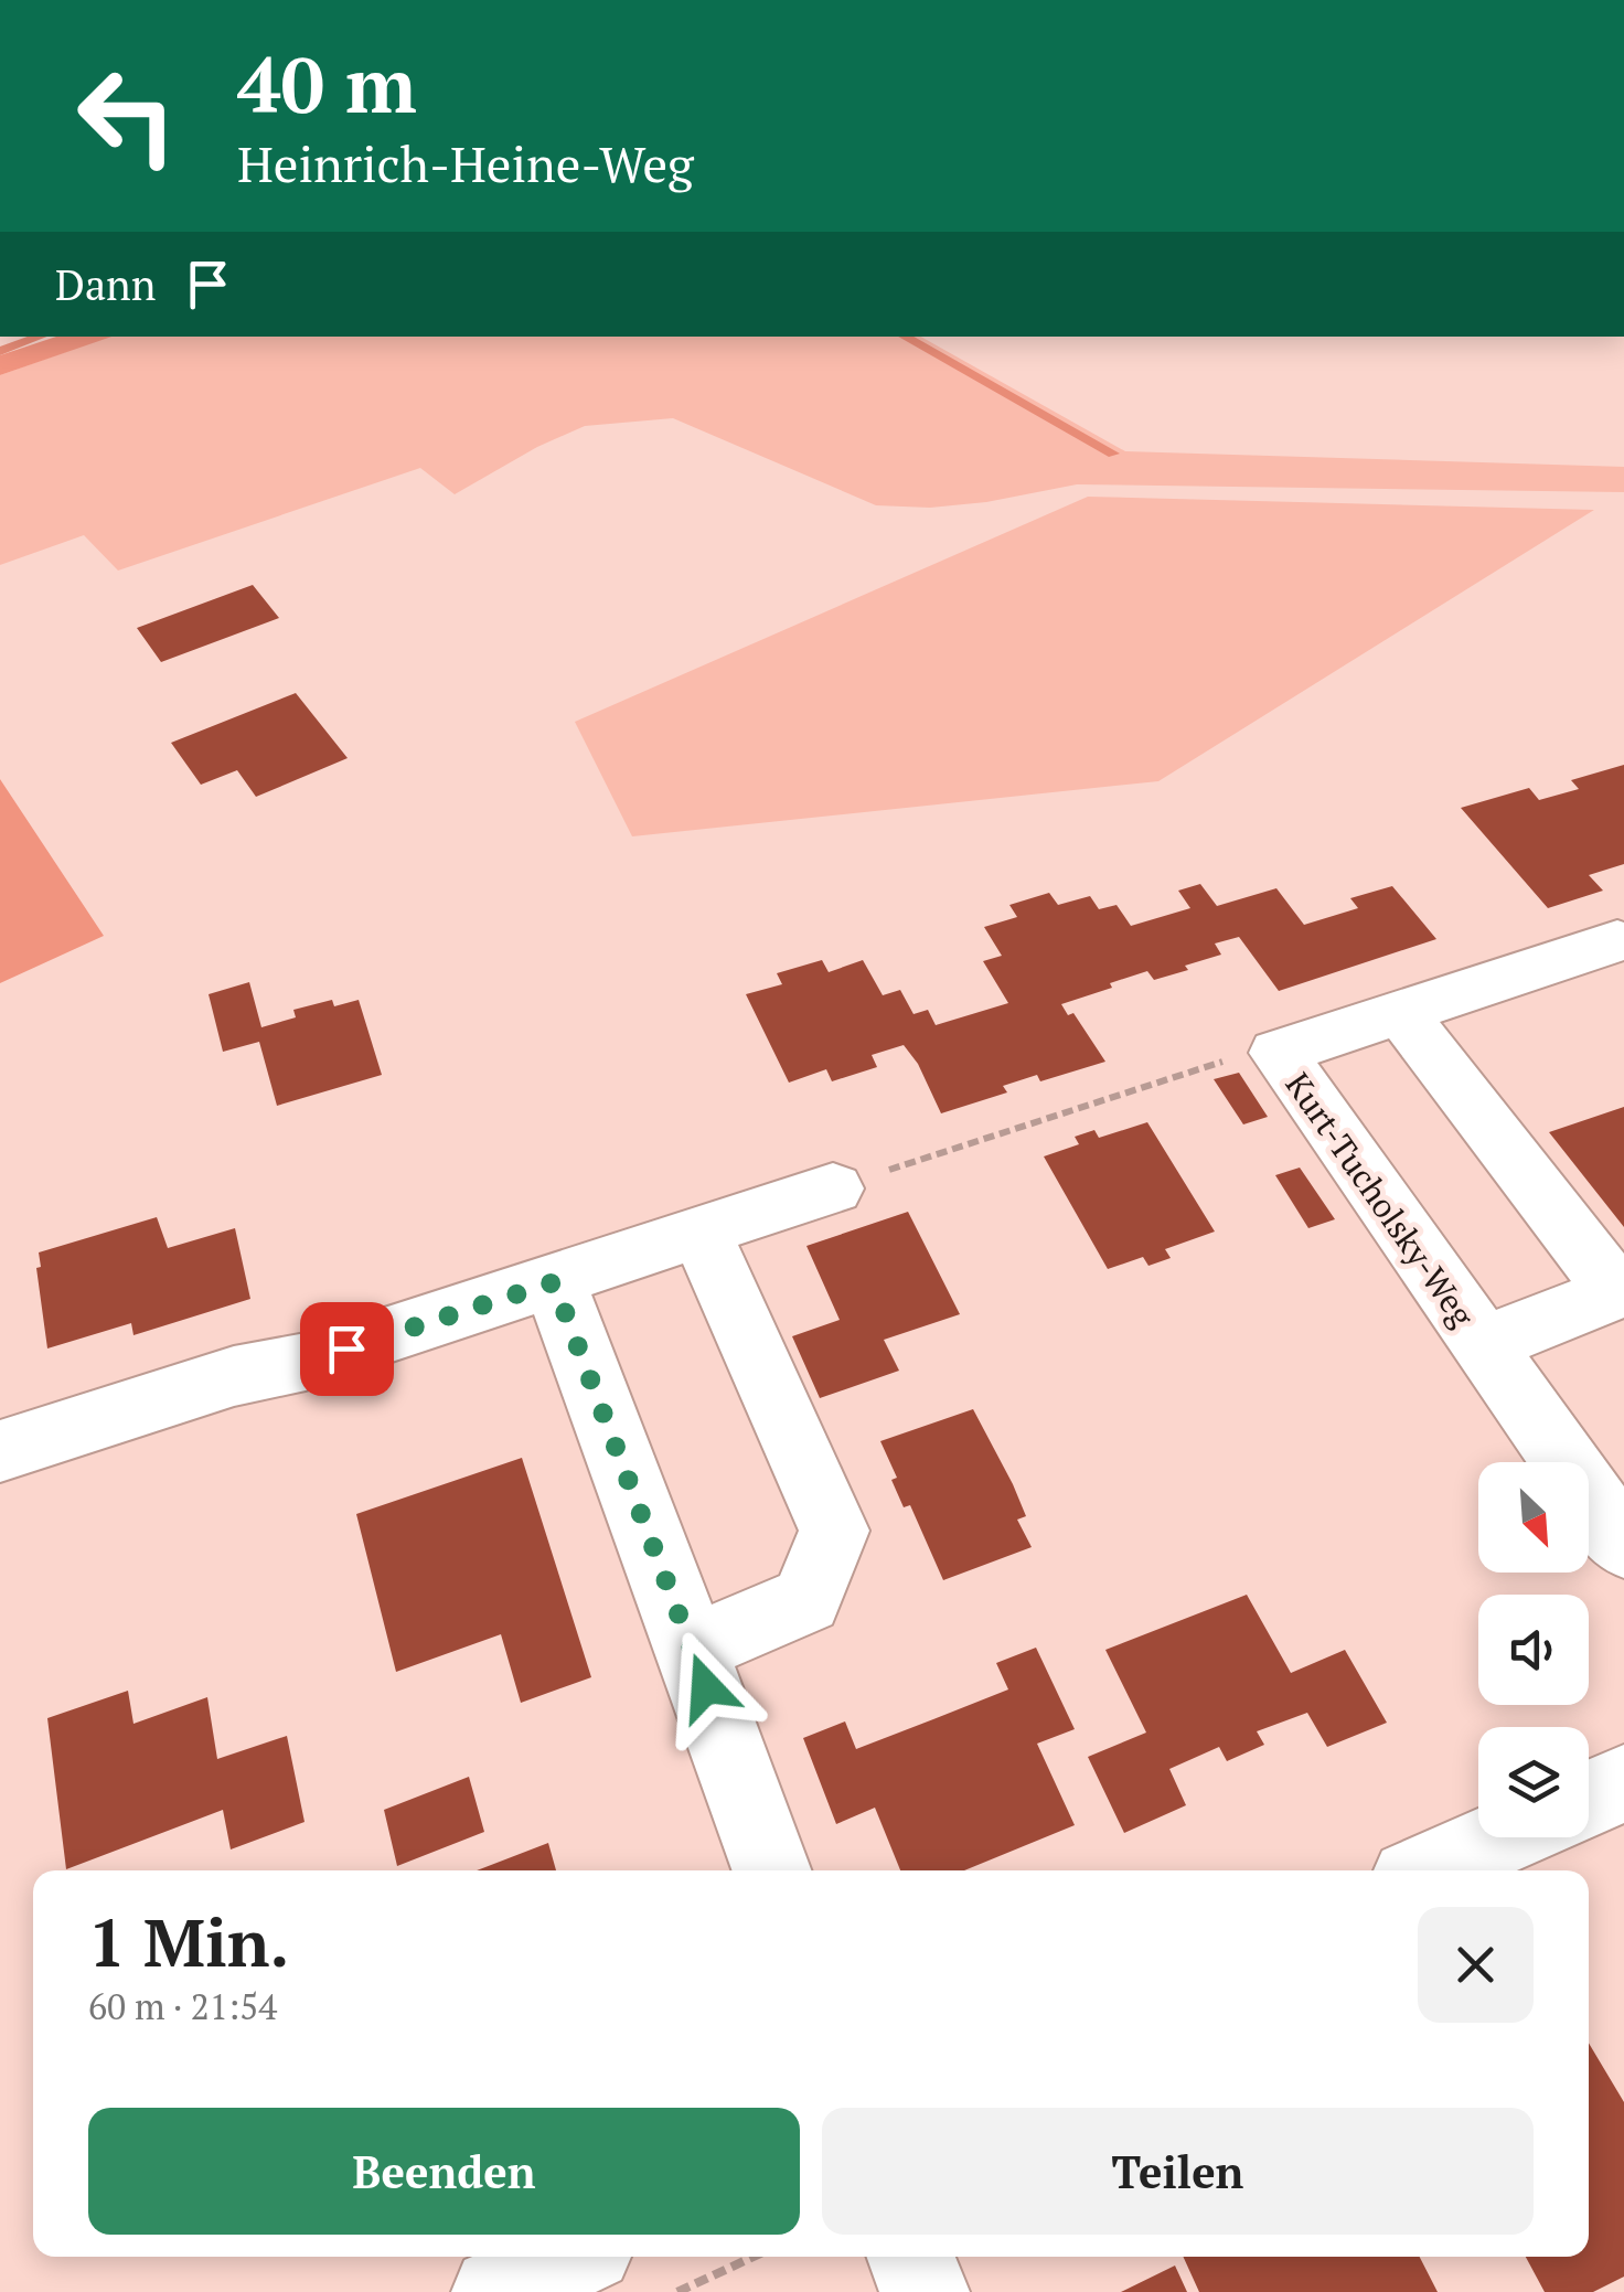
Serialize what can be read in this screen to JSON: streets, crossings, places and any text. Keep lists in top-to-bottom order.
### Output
{
  "streets": {
    "street": ["Kurt-Tucholsky-Weg"]
  },
  "north": "bottom right",
  "page": {
    "turn": ["40 m", "Heinrich-Heine-Weg"],
    "then": "Dann",
    "heading": ["1 Min.", "60 m · 21:54"],
    "buttons": ["Beenden", "Teilen"]
  }
}
